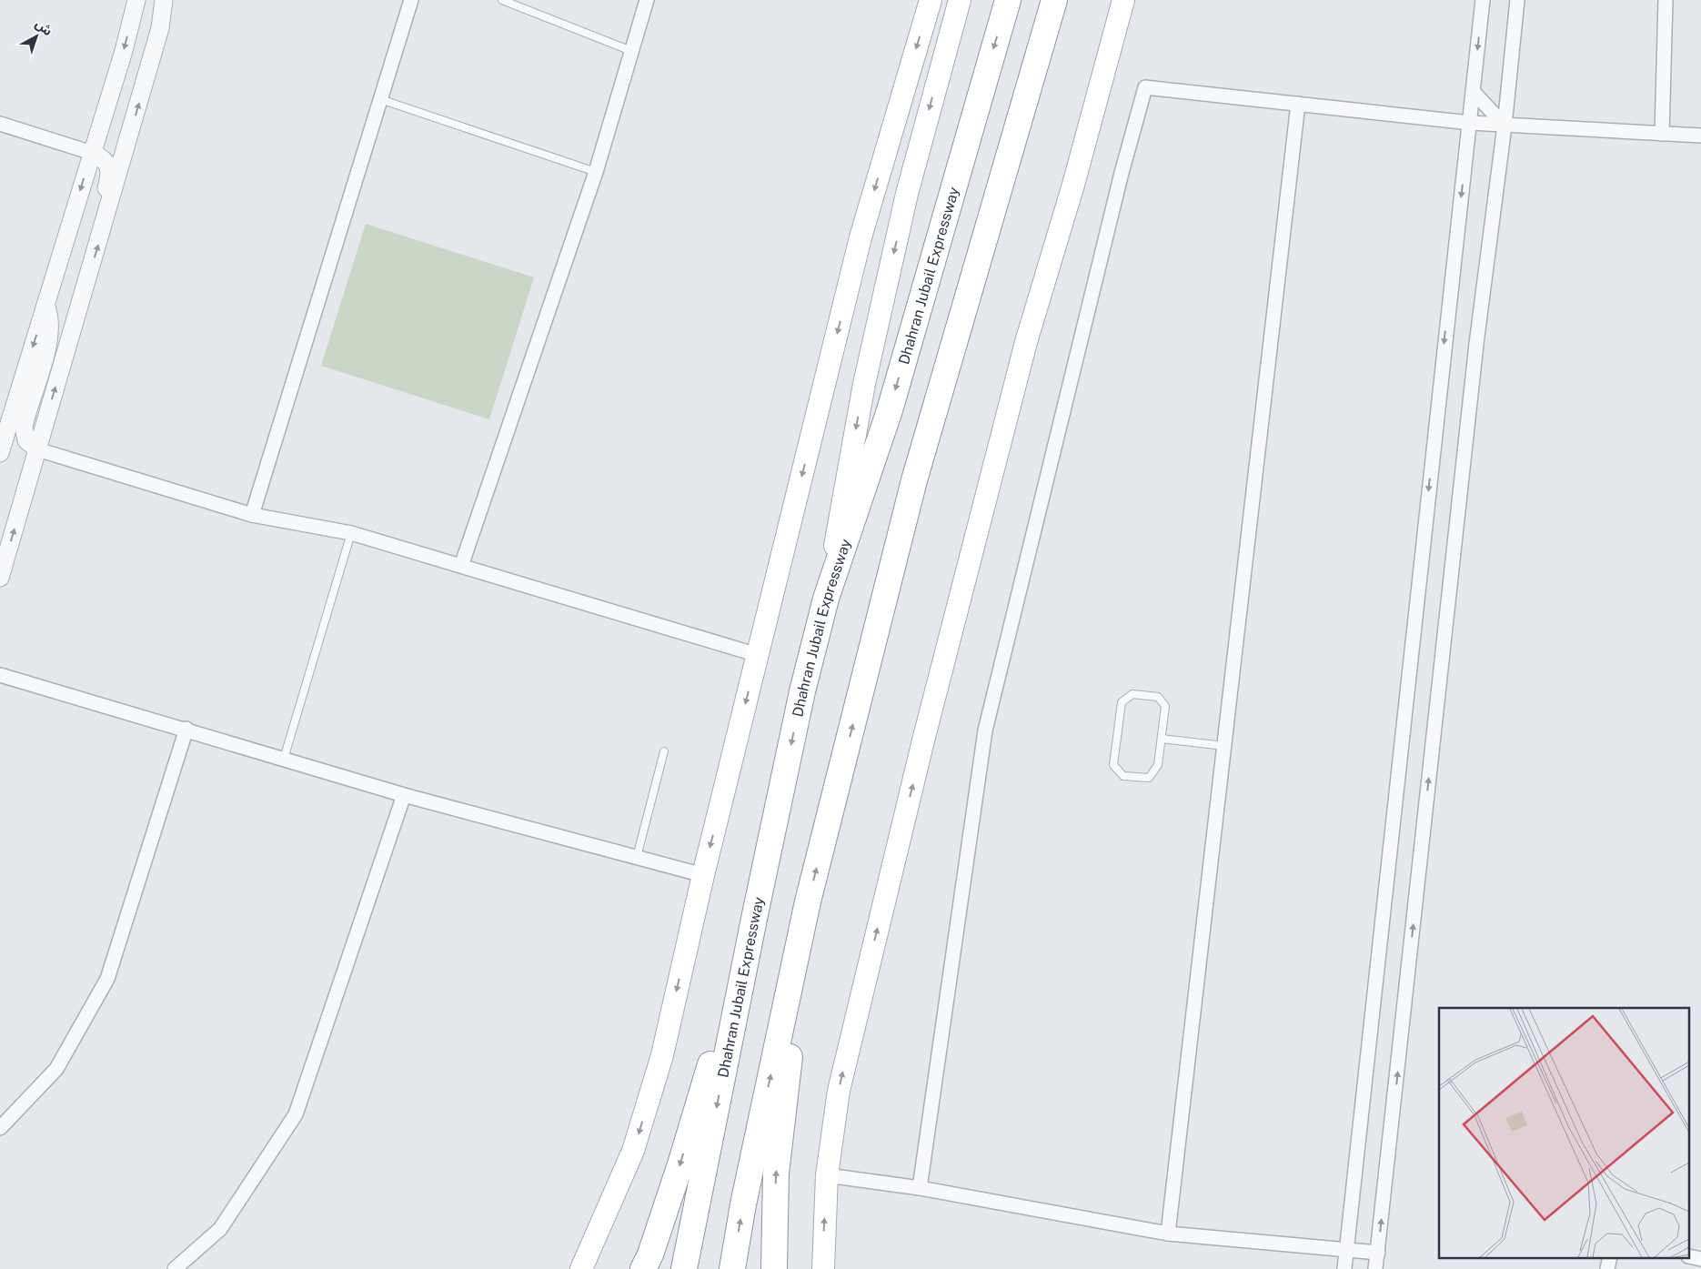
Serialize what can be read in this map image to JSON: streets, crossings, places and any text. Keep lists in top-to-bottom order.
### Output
{
  "streets": {
    "highway": ["Dhahran Jubail Expressway"]
  },
  "north": "top right"
}
